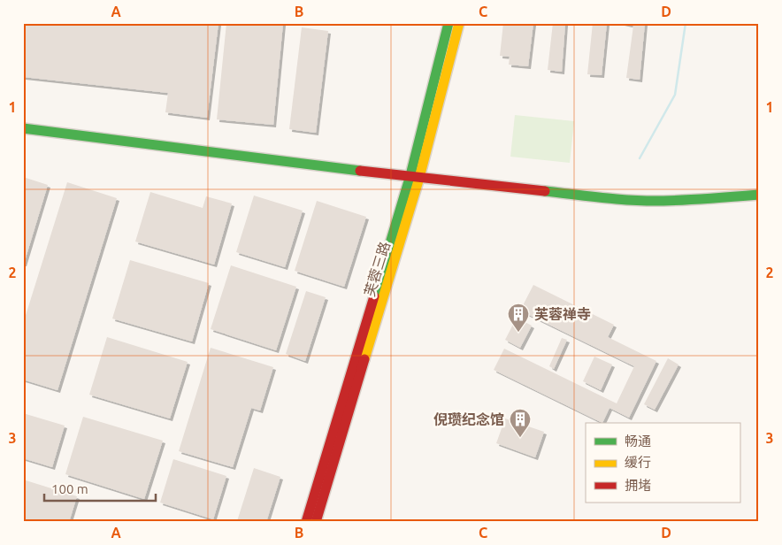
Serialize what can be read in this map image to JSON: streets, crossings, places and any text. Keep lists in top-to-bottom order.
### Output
{
  "streets": {
    "main road": ["芙蓉三路"]
  },
  "places": {
    "building": ["芙蓉禅寺", "倪瓒纪念馆"]
  },
  "legend": ["畅通", "缓行", "拥堵"],
  "scale_bar": "100 m",
  "grid": {
    "columns": [
      "A",
      "B",
      "C",
      "D"
    ],
    "rows": ["1", "2", "3"]
  }
}
